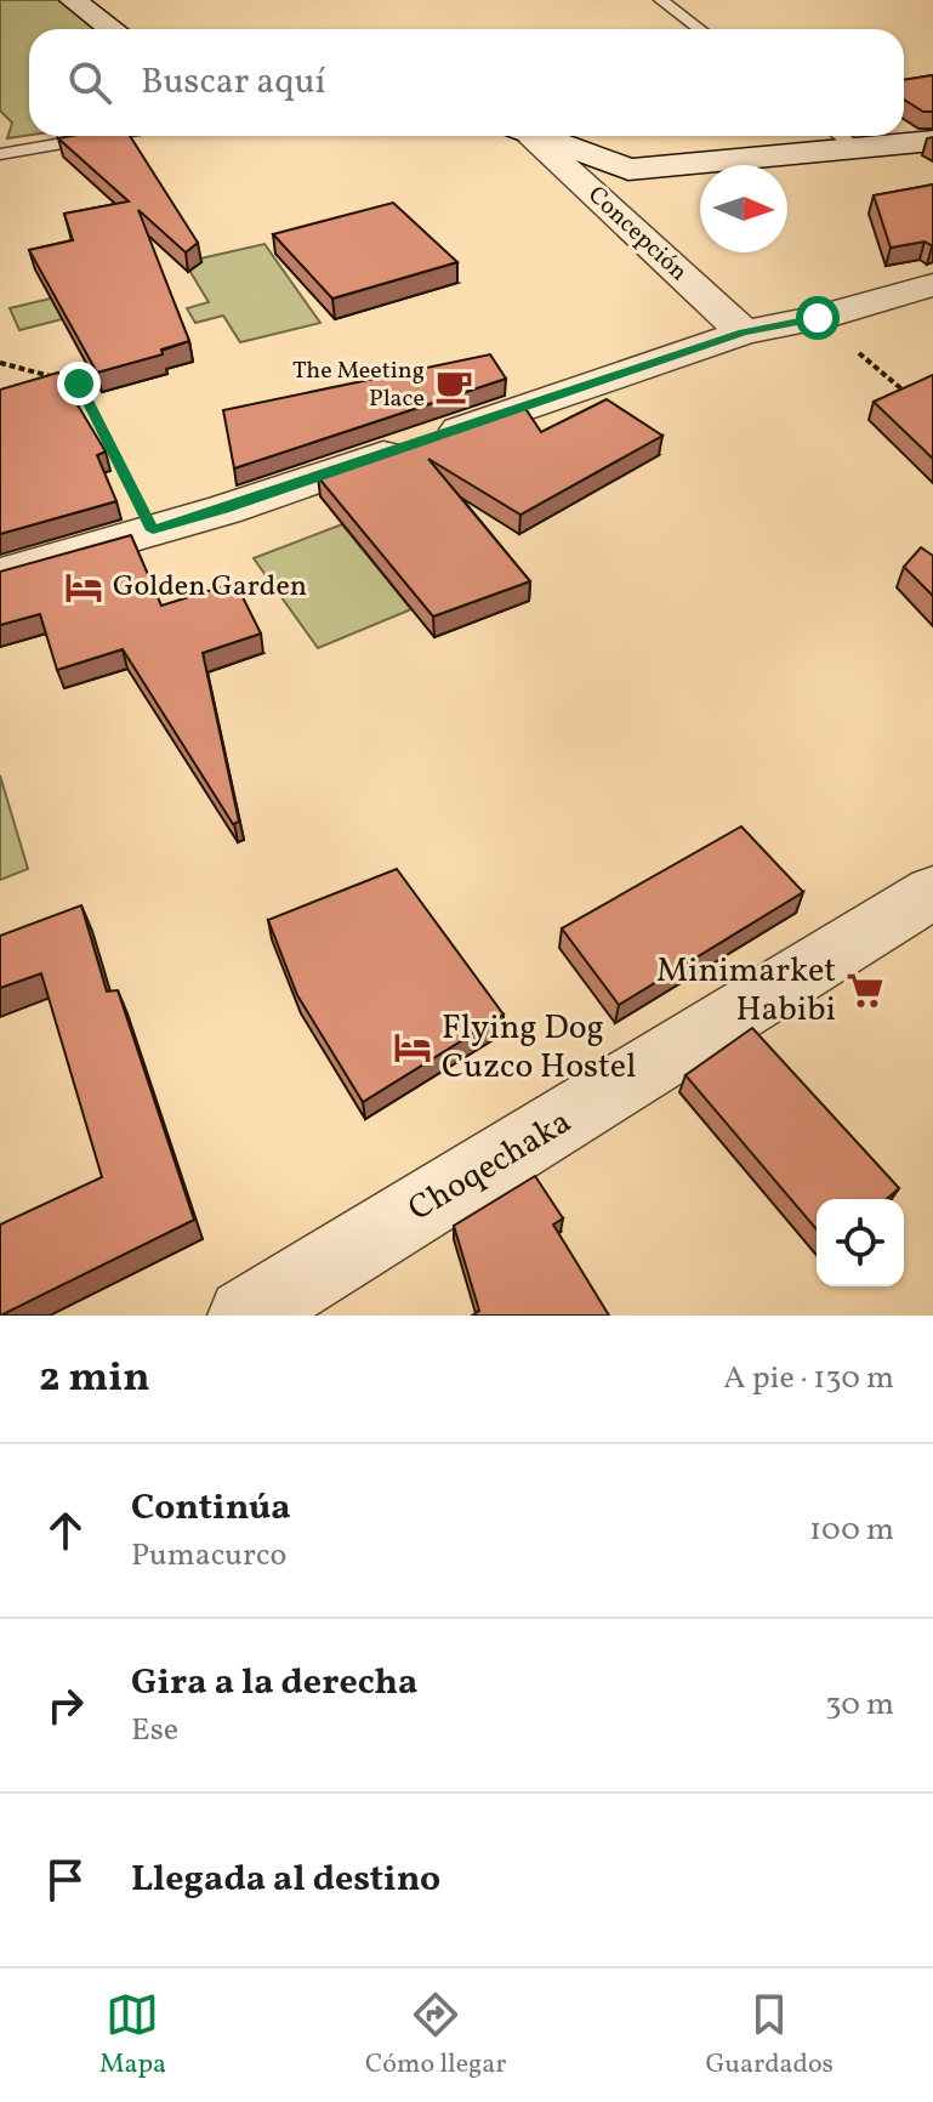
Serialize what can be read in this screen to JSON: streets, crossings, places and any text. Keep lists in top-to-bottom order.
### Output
{
  "streets": {
    "street": ["Concepción", "Choqechaka"]
  },
  "places": {
    "cafe": ["The Meeting Place"],
    "hotel": ["Golden Garden", "Flying Dog Cuzco Hostel"],
    "supermarket": ["Minimarket Habibi"]
  },
  "north": "right",
  "page": {
    "search": "Buscar aquí",
    "heading": ["2 min", "A pie · 130 m"],
    "list": [
      ["Continúa", "Pumacurco", "100 m"],
      ["Gira a la derecha", "Ese", "30 m"],
      "Llegada al destino"
    ],
    "nav": ["Mapa", "Cómo llegar", "Guardados"]
  }
}
